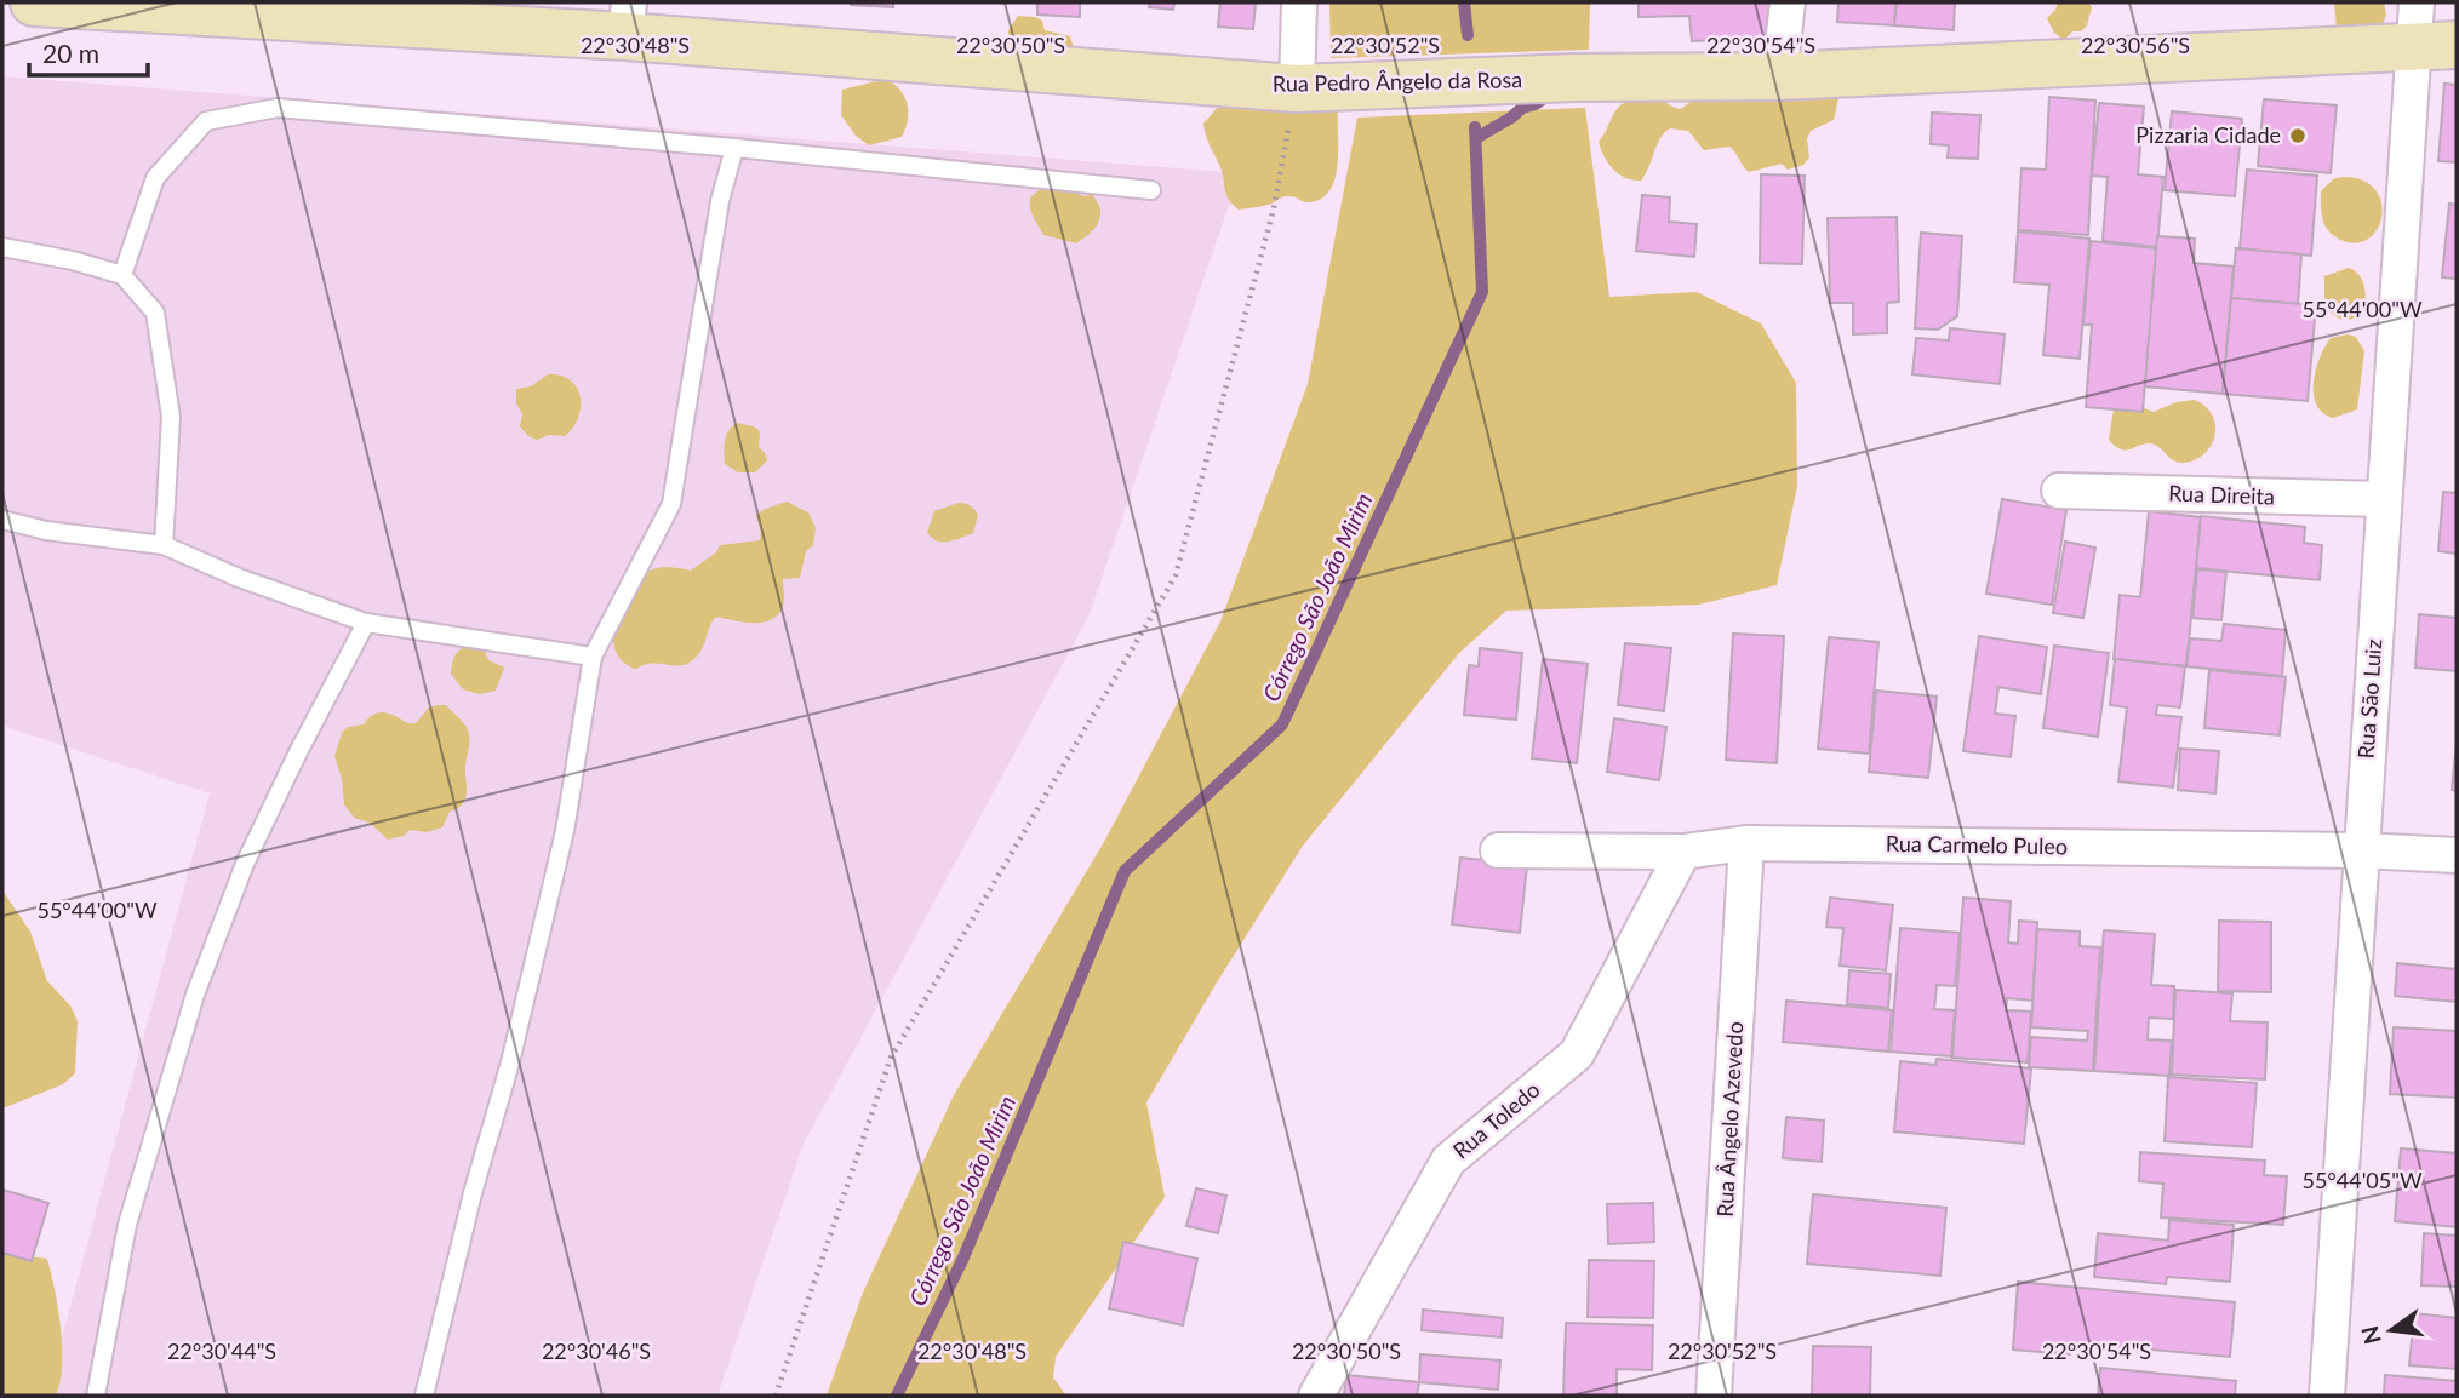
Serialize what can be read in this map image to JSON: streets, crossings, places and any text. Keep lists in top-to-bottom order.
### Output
{
  "streets": {
    "main road": ["Rua Pedro Ângelo da Rosa"],
    "street": [
      "Rua Direita",
      "Rua São Luiz",
      "Rua Carmelo Puleo",
      "Rua Ângelo Azevedo",
      "Rua Toledo"
    ]
  },
  "crossings": [
    ["Rua Pedro Ângelo da Rosa", "Rua São Luiz"],
    ["Rua Direita", "Rua São Luiz"],
    ["Rua São Luiz", "Rua Carmelo Puleo"],
    ["Rua Carmelo Puleo", "Rua Ângelo Azevedo"],
    ["Rua Carmelo Puleo", "Rua Toledo"]
  ],
  "water": ["Córrego São João Mirim"],
  "places": ["Pizzaria Cidade"],
  "scale_bar": "20 m",
  "north": "left",
  "coordinates": [
    "22°30'48\"S",
    "22°30'50\"S",
    "22°30'52\"S",
    "22°30'54\"S",
    "22°30'56\"S",
    "55°44'00\"W",
    "55°44'05\"W",
    "22°30'44\"S",
    "22°30'46\"S"
  ]
}
